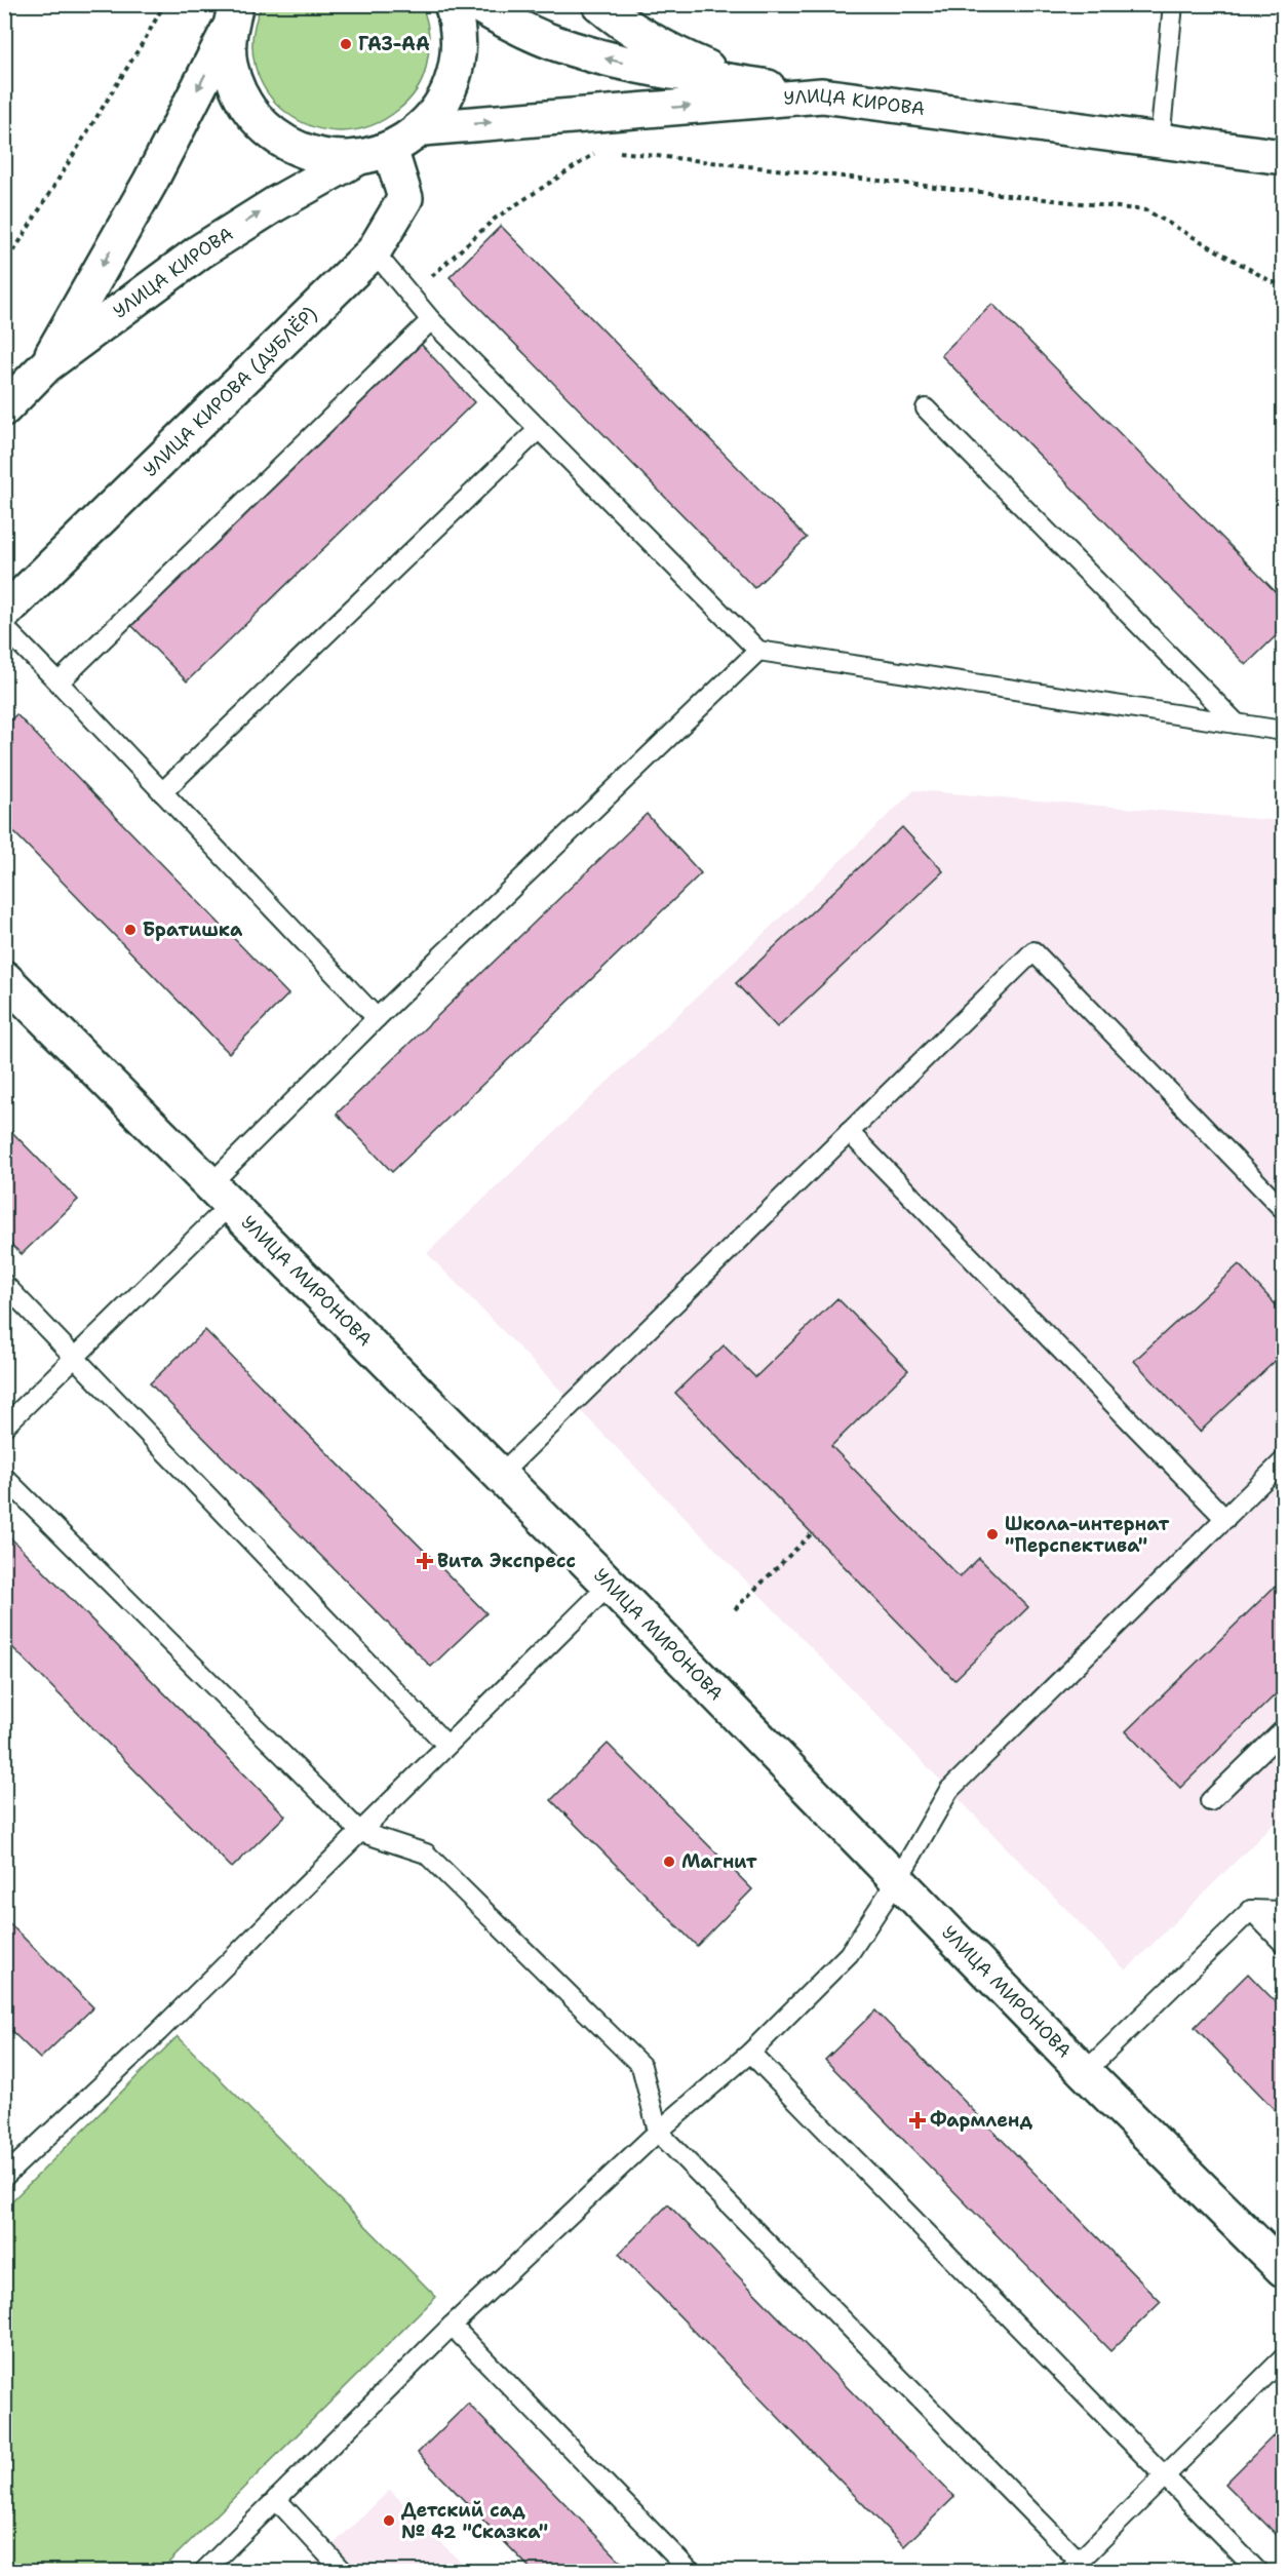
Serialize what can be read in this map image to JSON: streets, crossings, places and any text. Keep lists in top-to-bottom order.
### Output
{
  "streets": {
    "main road": ["УЛИЦА КИРОВА", "УЛИЦА КИРОВА (ДУБЛЁР)", "УЛИЦА МИРОНОВА"]
  },
  "one_way": ["УЛИЦА КИРОВА"],
  "places": {
    "other": [
      "ГАЗ-АА",
      "Братишка",
      "Школа-интернат \"Перспектива\"",
      "Магнит",
      "Детский сад № 42 \"Сказка\""
    ],
    "health": ["Вита Экспресс", "Фармленд"]
  }
}
